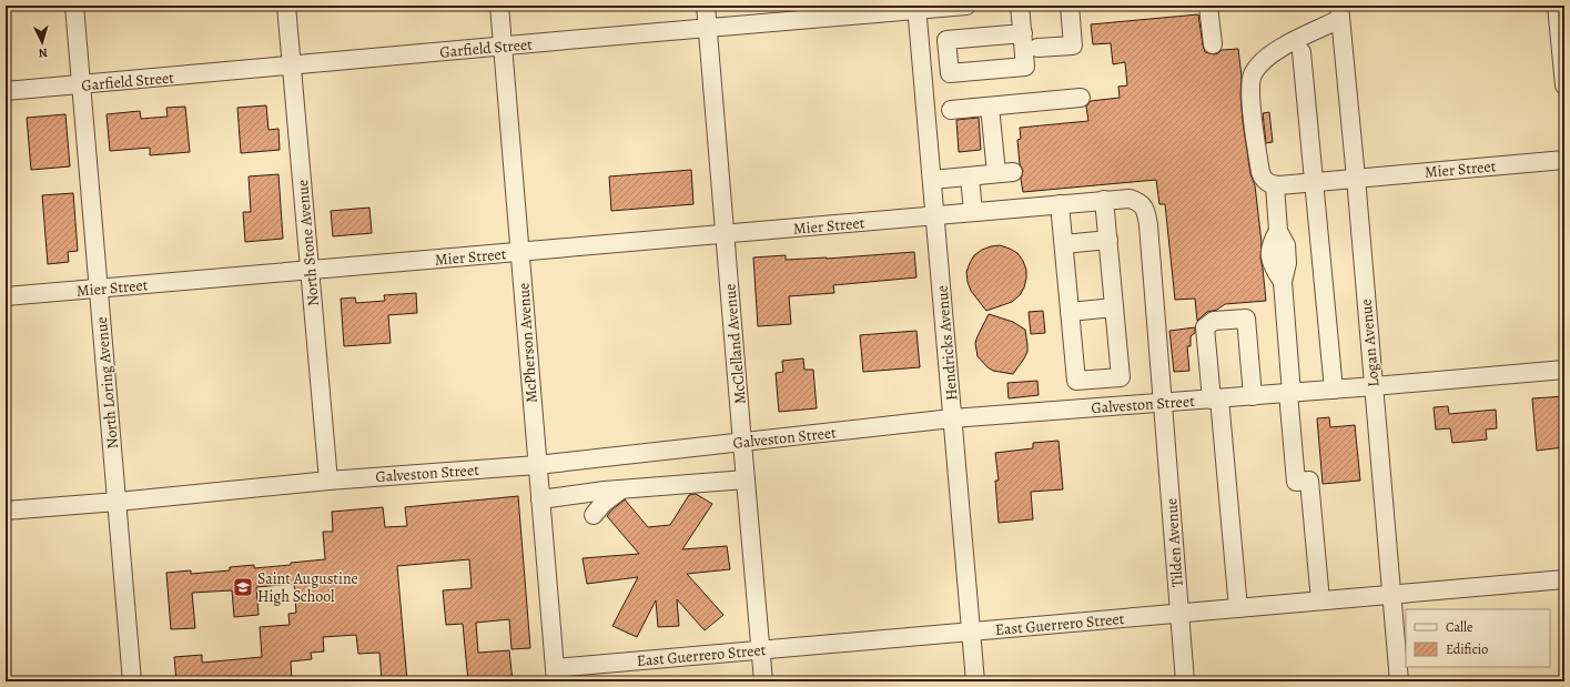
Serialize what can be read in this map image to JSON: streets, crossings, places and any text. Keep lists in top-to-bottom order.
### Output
{
  "streets": {
    "street": [
      "Garfield Street",
      "Mier Street",
      "North Stone Avenue",
      "McPherson Avenue",
      "Hendricks Avenue",
      "Logan Avenue",
      "McClelland Avenue",
      "North Loring Avenue",
      "Galveston Street",
      "Tilden Avenue",
      "East Guerrero Street"
    ]
  },
  "crossings": [
    ["Garfield Street", "North Stone Avenue"],
    ["Garfield Street", "McPherson Avenue"],
    ["Garfield Street", "Hendricks Avenue"],
    ["Garfield Street", "McClelland Avenue"],
    ["Garfield Street", "North Loring Avenue"],
    ["Mier Street", "North Stone Avenue"],
    ["Mier Street", "McPherson Avenue"],
    ["Mier Street", "Hendricks Avenue"],
    ["Mier Street", "Logan Avenue"],
    ["Mier Street", "McClelland Avenue"],
    ["Mier Street", "North Loring Avenue"],
    ["Mier Street", "Tilden Avenue"],
    ["North Stone Avenue", "Galveston Street"],
    ["McPherson Avenue", "Galveston Street"],
    ["McPherson Avenue", "East Guerrero Street"],
    ["Hendricks Avenue", "Galveston Street"],
    ["Hendricks Avenue", "East Guerrero Street"],
    ["Logan Avenue", "Galveston Street"],
    ["Logan Avenue", "East Guerrero Street"],
    ["McClelland Avenue", "Galveston Street"],
    ["McClelland Avenue", "East Guerrero Street"],
    ["North Loring Avenue", "Galveston Street"],
    ["Galveston Street", "Tilden Avenue"],
    ["Tilden Avenue", "East Guerrero Street"]
  ],
  "places": {
    "school or university": ["Saint Augustine High School"]
  },
  "legend": ["Calle", "Edificio"],
  "north": "bottom"
}
